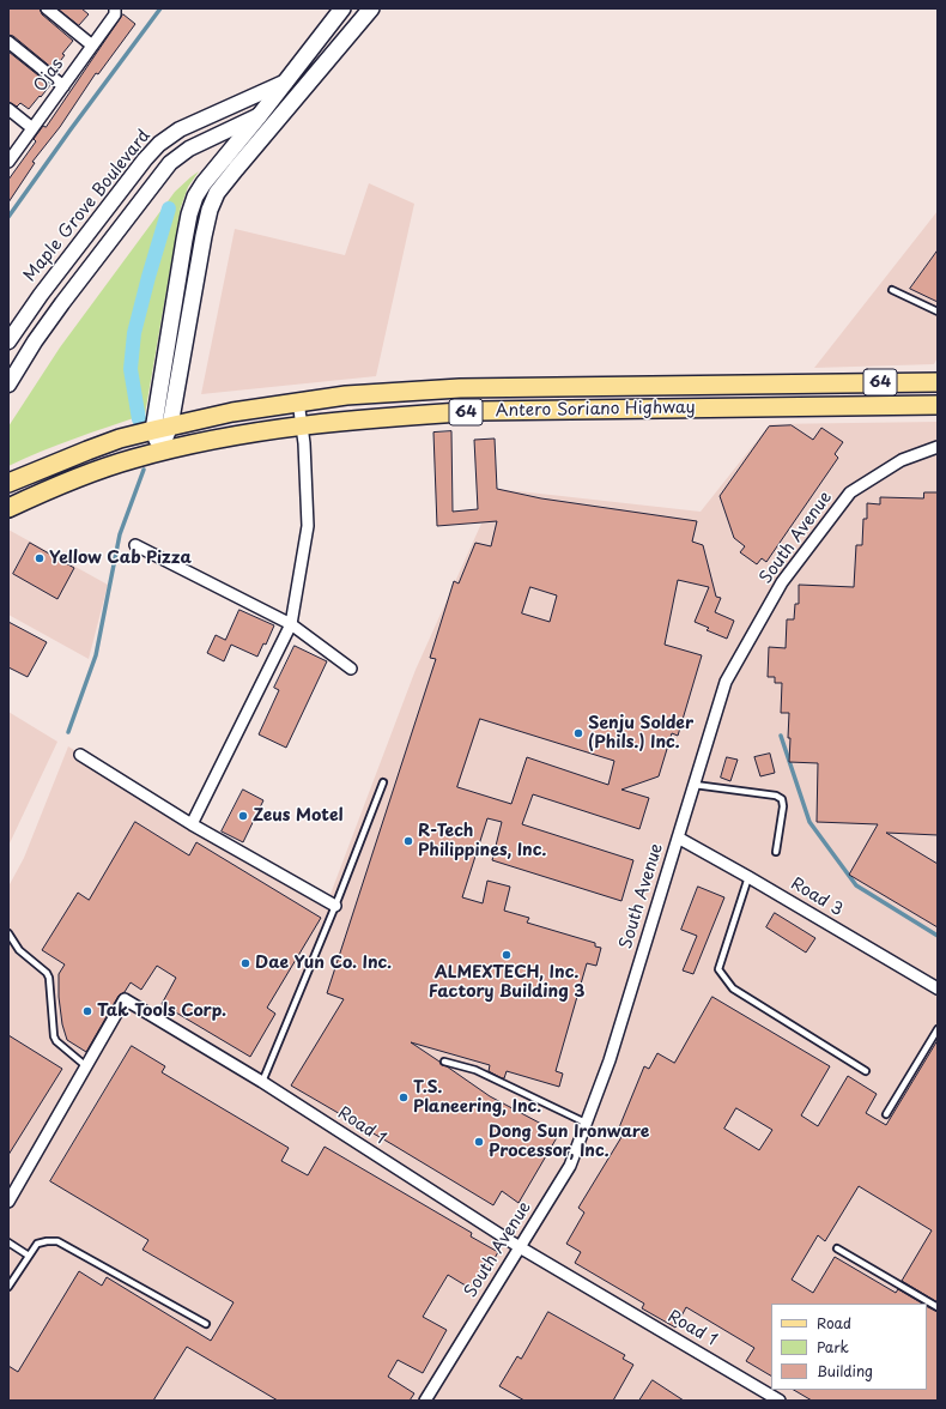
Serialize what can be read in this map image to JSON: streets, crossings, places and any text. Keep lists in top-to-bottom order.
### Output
{
  "streets": {
    "main road": ["Maple Grove Boulevard", "64", "Antero Soriano Highway"],
    "street": [
      "Ojas",
      "South Avenue",
      "Road 3",
      "Road 1"
    ]
  },
  "crossings": [
    ["South Avenue", "Road 3"],
    ["South Avenue", "Road 1"]
  ],
  "places": [
    "Yellow Cab Pizza",
    "Senju Solder (Phils.) Inc.",
    "Zeus Motel",
    "R-Tech Philippines, Inc.",
    "ALMEXTECH, Inc. Factory Building 3",
    "Dae Yun Co. Inc.",
    "Tak Tools Corp.",
    "T.S. Planeering, Inc.",
    "Dong Sun Ironware Processor, Inc."
  ],
  "legend": ["Road", "Park", "Building"]
}
